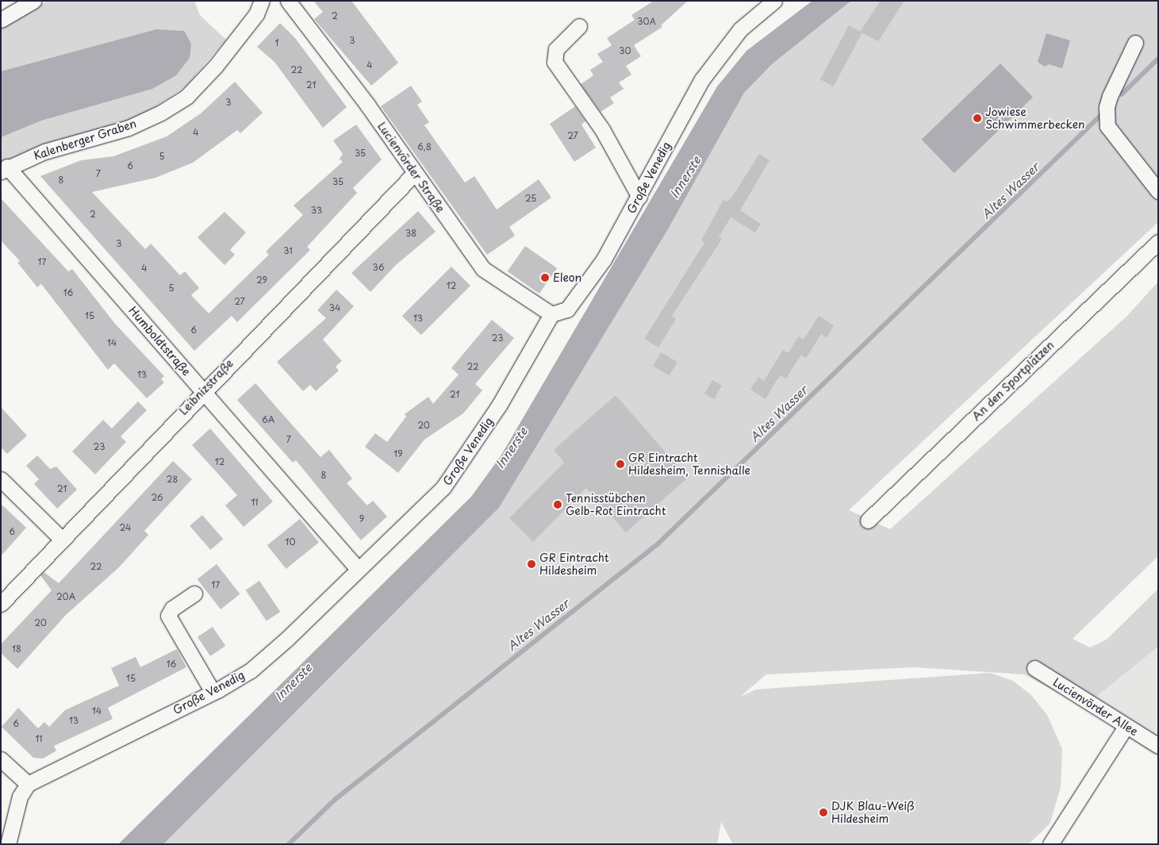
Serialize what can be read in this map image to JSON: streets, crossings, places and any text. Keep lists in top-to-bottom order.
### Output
{
  "streets": {
    "street": [
      "Kalenberger Graben",
      "Lucienvörder Straße",
      "Große Venedig",
      "Humboldtstraße",
      "An den Sportplätzen",
      "Leibnizstraße",
      "Lucienvörder Allee"
    ]
  },
  "crossings": [
    ["Kalenberger Graben", "Humboldtstraße"],
    ["Lucienvörder Straße", "Große Venedig"],
    ["Lucienvörder Straße", "Leibnizstraße"],
    ["Große Venedig", "Humboldtstraße"],
    ["Humboldtstraße", "Leibnizstraße"]
  ],
  "water": ["Innerste", "Altes Wasser"],
  "places": [
    "Jowiese Schwimmerbecken",
    "Eleon",
    "GR Eintracht Hildesheim, Tennishalle",
    "Tennisstübchen Gelb-Rot Eintracht",
    "GR Eintracht Hildesheim",
    "DJK Blau-Weiß Hildesheim"
  ],
  "house_numbers": [
    "2",
    "30A",
    "3",
    "1",
    "30",
    "4",
    "22",
    "21",
    "3",
    "4",
    "27",
    "6,8",
    "35",
    "5",
    "6",
    "7",
    "8",
    "35",
    "25",
    "33",
    "2",
    "38",
    "3",
    "31",
    "17",
    "36",
    "4",
    "29",
    "12",
    "5",
    "16",
    "27",
    "34",
    "15",
    "13",
    "6",
    "23",
    "14",
    "22",
    "13",
    "21",
    "6A",
    "20",
    "7",
    "23",
    "19",
    "12",
    "8",
    "28",
    "21",
    "26",
    "11",
    "9",
    "24",
    "6",
    "10",
    "22",
    "17",
    "20A",
    "20",
    "18",
    "16",
    "15",
    "14",
    "13",
    "6",
    "11"
  ]
}
